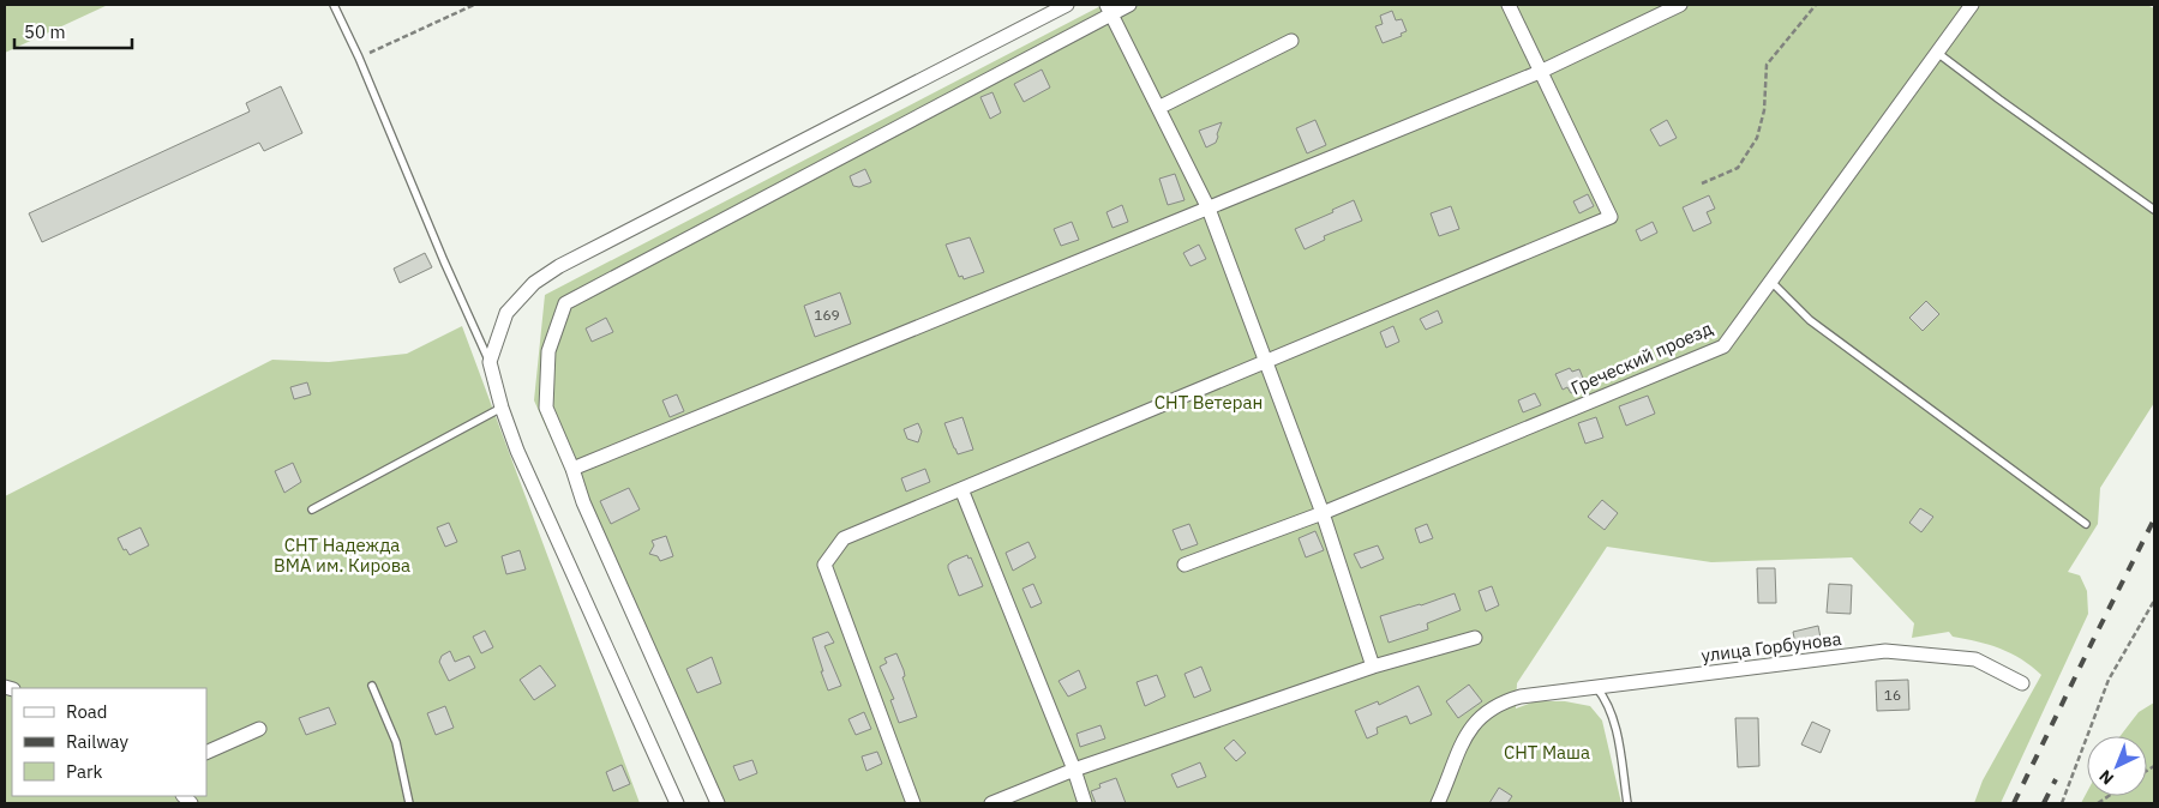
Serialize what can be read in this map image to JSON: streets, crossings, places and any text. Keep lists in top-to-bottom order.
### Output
{
  "streets": {
    "street": ["Греческий проезд", "улица Горбунова"]
  },
  "parks": ["СНТ Ветеран", "СНТ Надежда ВМА им. Кирова", "СНТ Маша"],
  "house_numbers": ["169", "16"],
  "legend": ["Road", "Railway", "Park"],
  "scale_bar": "50 m",
  "north": "bottom left"
}
